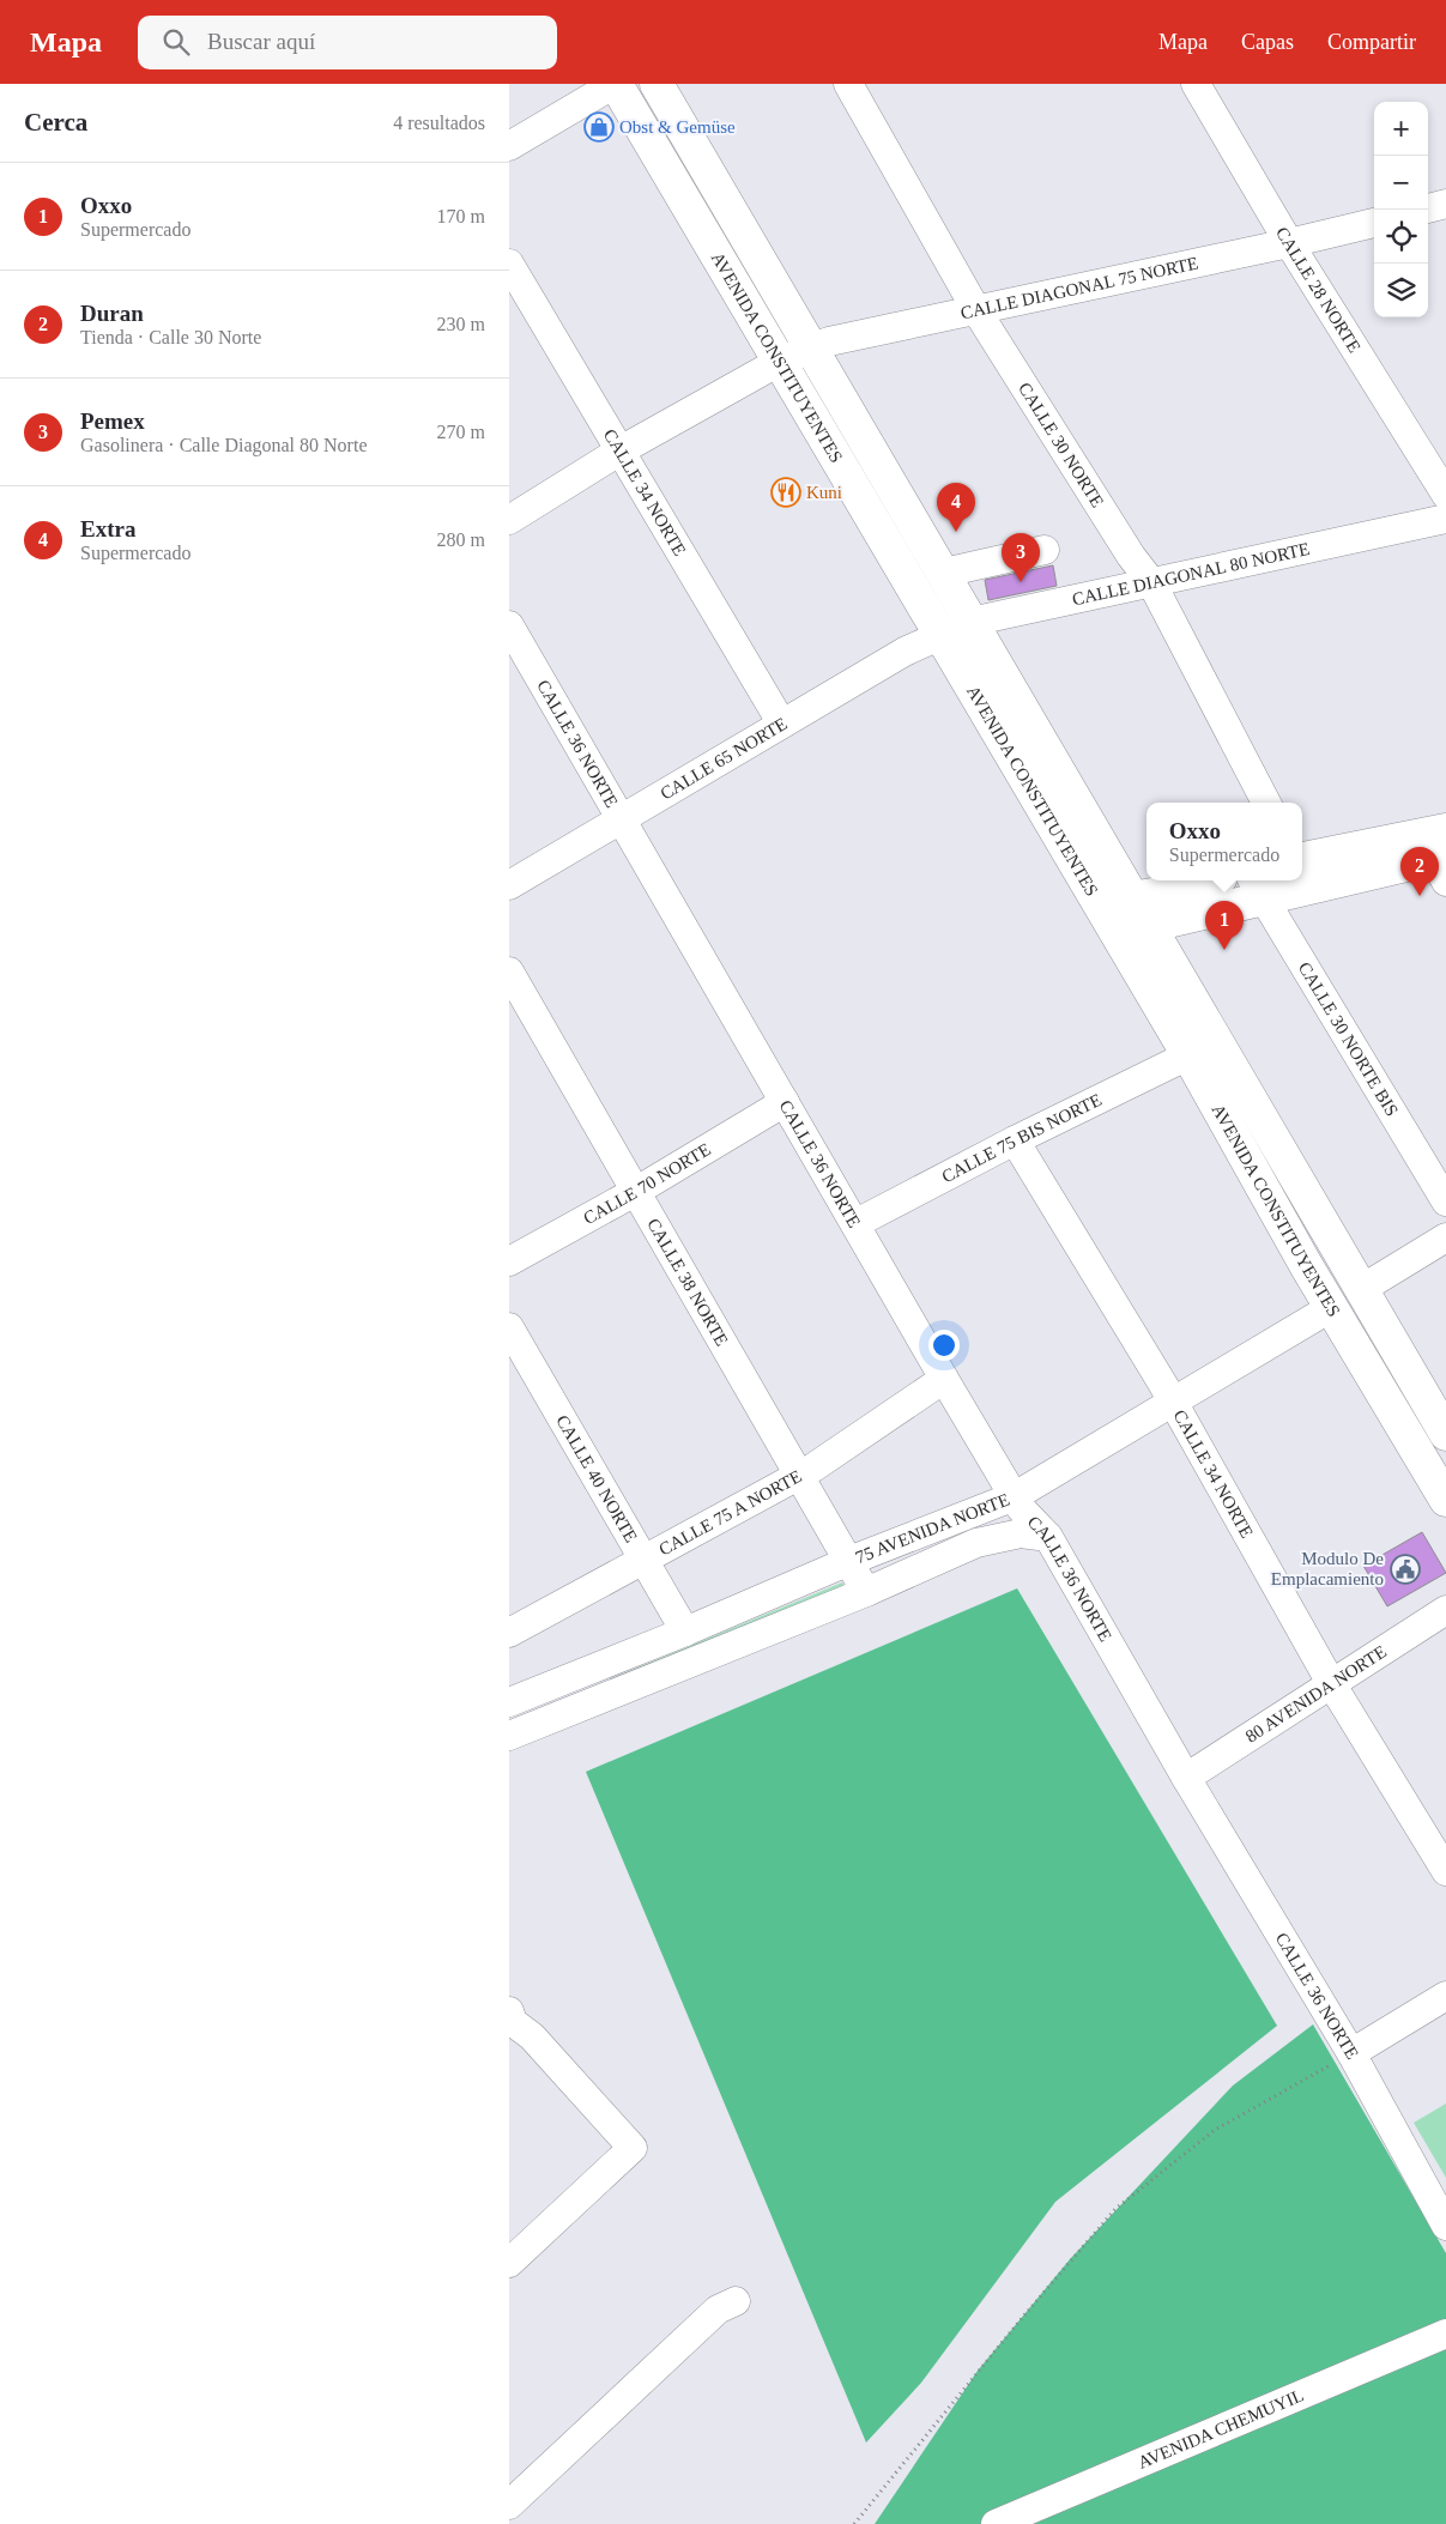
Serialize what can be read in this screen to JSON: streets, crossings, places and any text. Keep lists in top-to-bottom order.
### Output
{
  "streets": {
    "main road": ["AVENIDA CONSTITUYENTES"],
    "street": [
      "CALLE DIAGONAL 75 NORTE",
      "CALLE 28 NORTE",
      "CALLE 30 NORTE",
      "CALLE 34 NORTE",
      "CALLE DIAGONAL 80 NORTE",
      "CALLE 36 NORTE",
      "CALLE 65 NORTE",
      "CALLE 30 NORTE BIS",
      "CALLE 75 BIS NORTE",
      "CALLE 70 NORTE",
      "CALLE 38 NORTE",
      "CALLE 40 NORTE",
      "CALLE 75 A NORTE",
      "75 AVENIDA NORTE",
      "80 AVENIDA NORTE",
      "AVENIDA CHEMUYIL"
    ]
  },
  "crossings": [
    ["CALLE DIAGONAL 75 NORTE", "CALLE 28 NORTE"],
    ["CALLE DIAGONAL 75 NORTE", "AVENIDA CONSTITUYENTES"],
    ["CALLE DIAGONAL 75 NORTE", "CALLE 30 NORTE"],
    ["CALLE DIAGONAL 75 NORTE", "CALLE 34 NORTE"],
    ["AVENIDA CONSTITUYENTES", "CALLE DIAGONAL 80 NORTE"],
    ["AVENIDA CONSTITUYENTES", "CALLE 65 NORTE"],
    ["AVENIDA CONSTITUYENTES", "CALLE 75 BIS NORTE"],
    ["AVENIDA CONSTITUYENTES", "75 AVENIDA NORTE"],
    ["CALLE 30 NORTE", "CALLE DIAGONAL 80 NORTE"],
    ["CALLE 34 NORTE", "CALLE 65 NORTE"],
    ["CALLE 34 NORTE", "CALLE 75 BIS NORTE"],
    ["CALLE 34 NORTE", "75 AVENIDA NORTE"],
    ["CALLE 34 NORTE", "80 AVENIDA NORTE"],
    ["CALLE DIAGONAL 80 NORTE", "CALLE 65 NORTE"],
    ["CALLE 36 NORTE", "CALLE 65 NORTE"],
    ["CALLE 36 NORTE", "CALLE 75 BIS NORTE"],
    ["CALLE 36 NORTE", "CALLE 70 NORTE"],
    ["CALLE 36 NORTE", "CALLE 75 A NORTE"],
    ["CALLE 36 NORTE", "75 AVENIDA NORTE"],
    ["CALLE 36 NORTE", "80 AVENIDA NORTE"],
    ["CALLE 70 NORTE", "CALLE 38 NORTE"],
    ["CALLE 38 NORTE", "CALLE 75 A NORTE"],
    ["CALLE 38 NORTE", "75 AVENIDA NORTE"],
    ["CALLE 40 NORTE", "CALLE 75 A NORTE"],
    ["CALLE 40 NORTE", "75 AVENIDA NORTE"]
  ],
  "places": {
    "shop": ["Obst & Gemüse"],
    "restaurant": ["Kuni"],
    "public building": ["Modulo De Emplacamiento"]
  },
  "page": {
    "header": "Mapa",
    "search": "Buscar aquí",
    "nav": ["Mapa", "Capas", "Compartir"],
    "heading": ["Cerca", "4 resultados"],
    "map_buttons": ["+", "−"],
    "list": [
      {
        "mark": "1",
        "name": "Oxxo",
        "note": "Supermercado",
        "value": "170 m"
      },
      {
        "mark": "2",
        "name": "Duran",
        "note": "Tienda · Calle 30 Norte",
        "value": "230 m"
      },
      {
        "mark": "3",
        "name": "Pemex",
        "note": "Gasolinera · Calle Diagonal 80 Norte",
        "value": "270 m"
      },
      {
        "mark": "4",
        "name": "Extra",
        "note": "Supermercado",
        "value": "280 m"
      }
    ],
    "pins": [
      "4",
      "3",
      "2",
      "1"
    ],
    "popup": ["Oxxo", "Supermercado"]
  }
}
